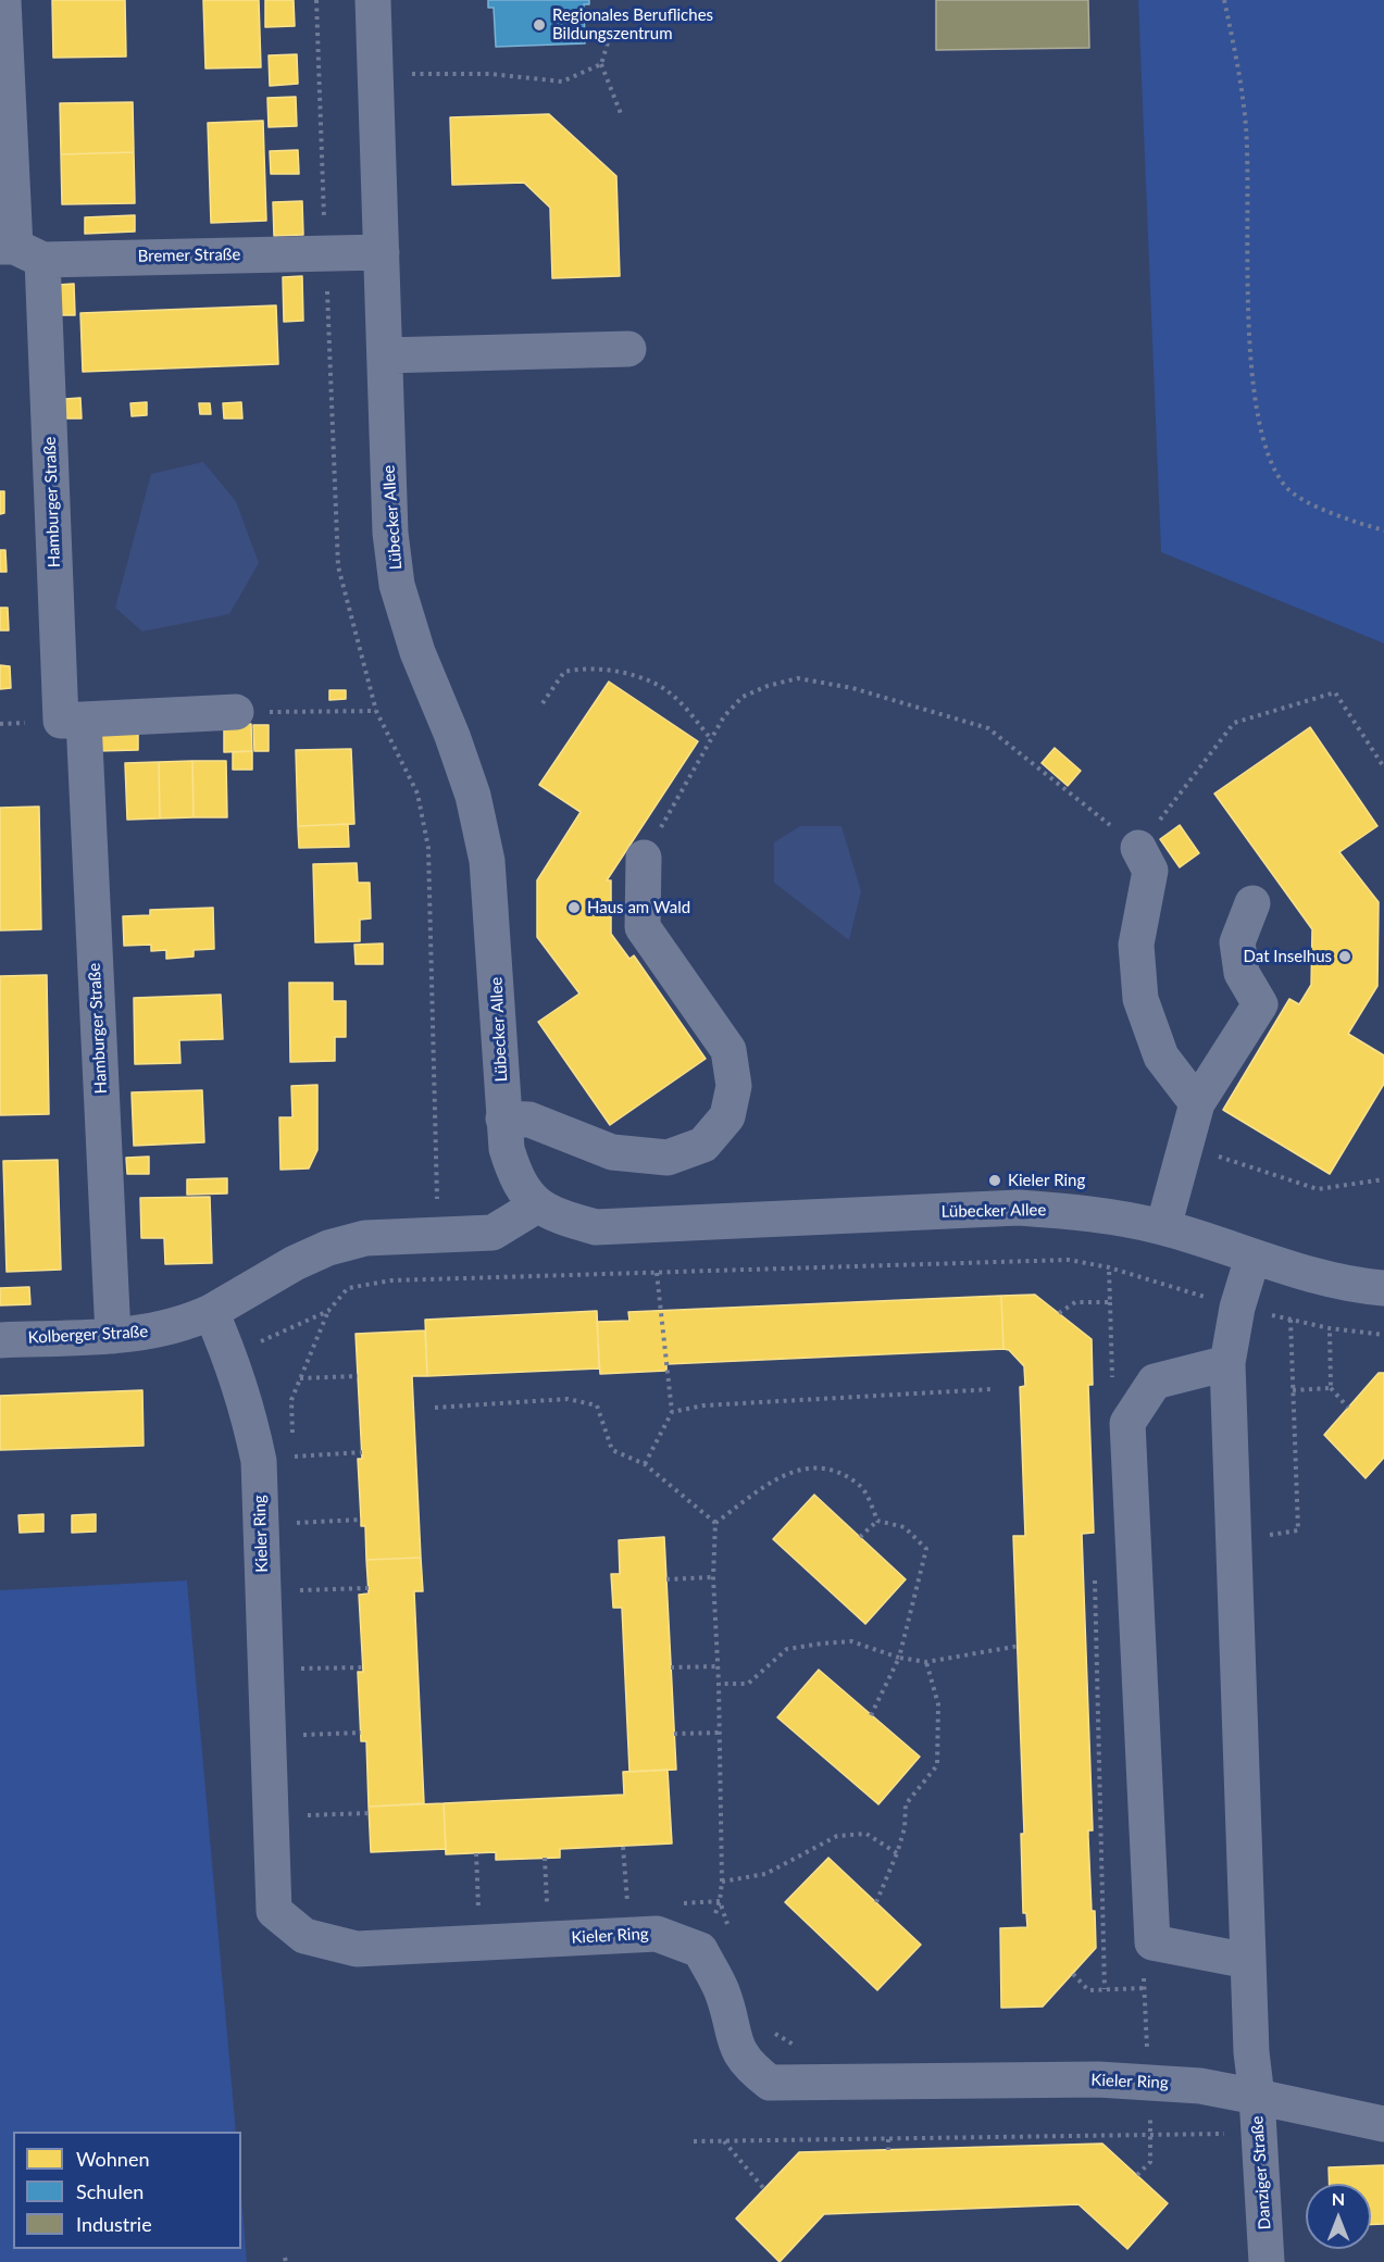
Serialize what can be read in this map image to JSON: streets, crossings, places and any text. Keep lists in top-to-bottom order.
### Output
{
  "streets": {
    "street": [
      "Bremer Straße",
      "Hamburger Straße",
      "Lübecker Allee",
      "Kolberger Straße",
      "Kieler Ring",
      "Danziger Straße"
    ]
  },
  "crossings": [
    ["Bremer Straße", "Hamburger Straße"],
    ["Bremer Straße", "Lübecker Allee"],
    ["Hamburger Straße", "Kolberger Straße"],
    ["Kolberger Straße", "Kieler Ring"],
    ["Kieler Ring", "Danziger Straße"]
  ],
  "places": [
    "Regionales Berufliches Bildungszentrum",
    "Haus am Wald",
    "Dat Inselhus",
    "Kieler Ring"
  ],
  "legend": ["Wohnen", "Schulen", "Industrie"],
  "north": "top"
}
